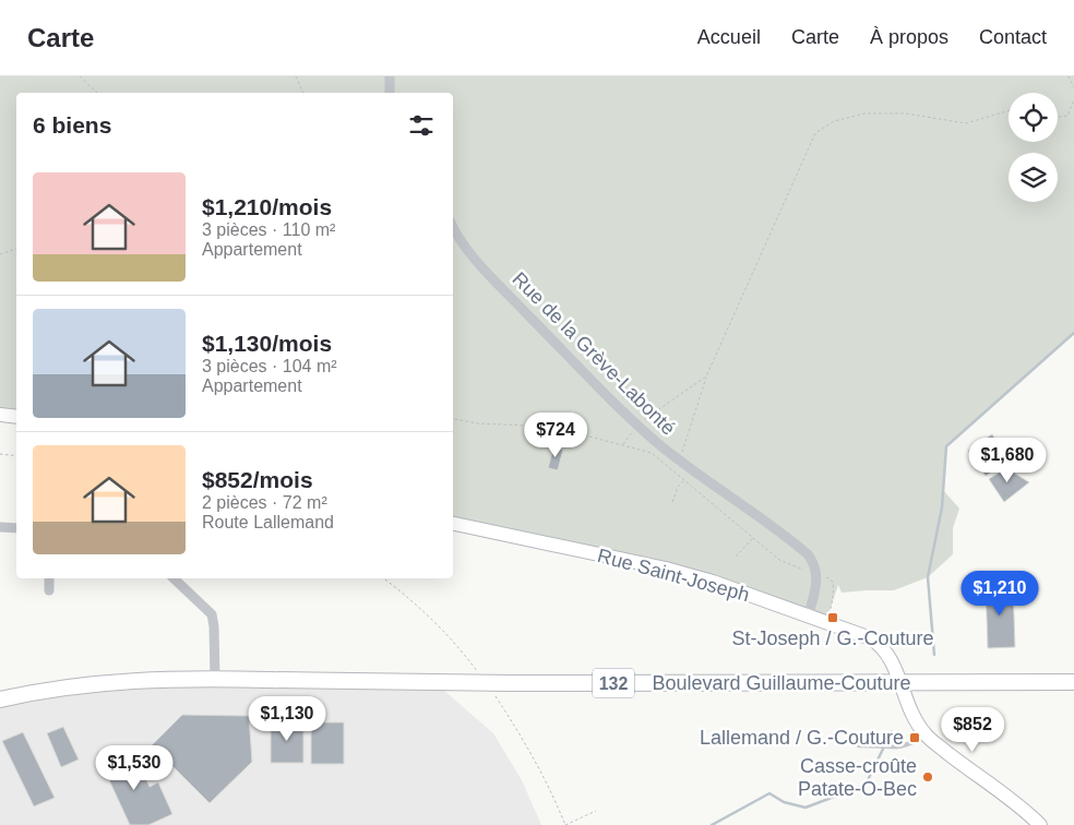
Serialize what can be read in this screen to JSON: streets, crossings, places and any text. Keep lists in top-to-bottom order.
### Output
{
  "streets": {
    "main road": ["132", "Boulevard Guillaume-Couture"],
    "street": ["Rue de la Grève-Labonté", "Rue Saint-Joseph"]
  },
  "crossings": [
    ["Rue Saint-Joseph", "Boulevard Guillaume-Couture"]
  ],
  "places": {
    "transit": ["St-Joseph / G.-Couture", "Lallemand / G.-Couture"],
    "other": ["Casse-croûte Patate-O-Bec"]
  },
  "page": {
    "header": "Carte",
    "nav": [
      "Accueil",
      "Carte",
      "À propos",
      "Contact"
    ],
    "heading": "6 biens",
    "list": [
      {
        "name": "$1,210/mois",
        "note": "3 pièces · 110 m² · Appartement"
      },
      {
        "name": "$1,130/mois",
        "note": "3 pièces · 104 m² · Appartement"
      },
      {
        "name": "$852/mois",
        "note": "2 pièces · 72 m² · Route Lallemand"
      }
    ],
    "price": [
      "$724",
      "$1,680",
      "$1,210",
      "$1,130",
      "$852",
      "$1,530"
    ]
  }
}
